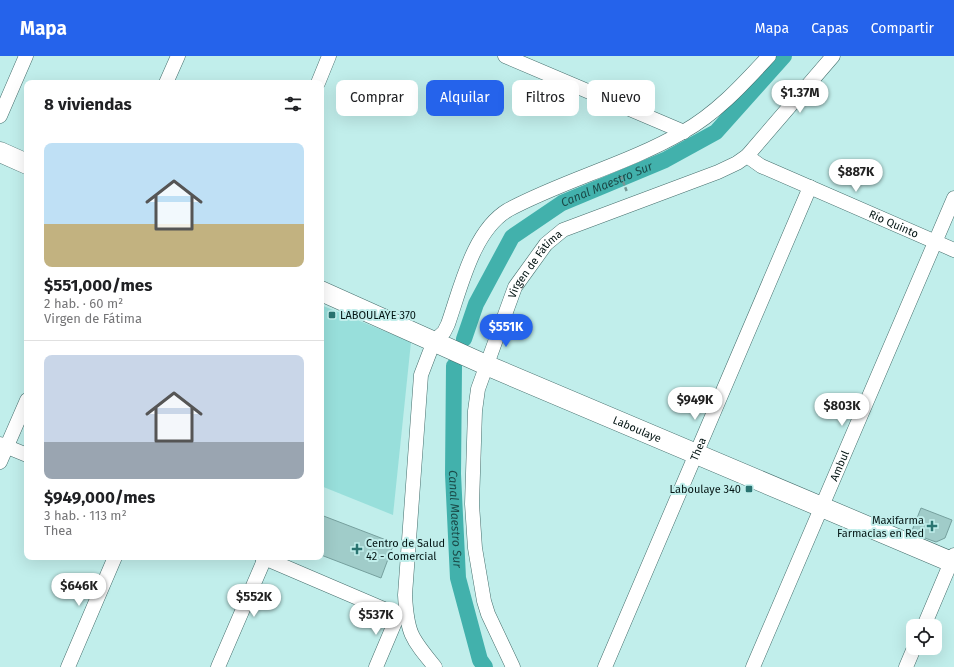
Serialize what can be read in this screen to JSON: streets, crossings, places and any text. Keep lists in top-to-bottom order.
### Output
{
  "streets": {
    "main road": ["Laboulaye"],
    "street": [
      "Río Quinto",
      "Virgen de Fátima",
      "Thea",
      "Ambul"
    ]
  },
  "crossings": [
    ["Río Quinto", "Virgen de Fátima"],
    ["Río Quinto", "Thea"],
    ["Río Quinto", "Ambul"],
    ["Virgen de Fátima", "Laboulaye"],
    ["Laboulaye", "Thea"],
    ["Laboulaye", "Ambul"]
  ],
  "water": ["Canal Maestro Sur"],
  "places": {
    "transit": ["LABOULAYE 370", "Laboulaye 340"],
    "health": ["Maxifarma Farmacias en Red", "Centro de Salud 42 - Comercial"]
  },
  "page": {
    "header": "Mapa",
    "nav": ["Mapa", "Capas", "Compartir"],
    "price": [
      "$1.37M",
      "$887K",
      "$551K",
      "$949K",
      "$803K",
      "$646K",
      "$552K",
      "$537K"
    ],
    "chip": [
      "Comprar",
      "Alquilar",
      "Filtros",
      "Nuevo"
    ],
    "heading": "8 viviendas",
    "list": [
      {
        "name": "$551,000/mes",
        "note": "2 hab. · 60 m² · Virgen de Fátima"
      },
      {
        "name": "$949,000/mes",
        "note": "3 hab. · 113 m² · Thea"
      }
    ]
  }
}
